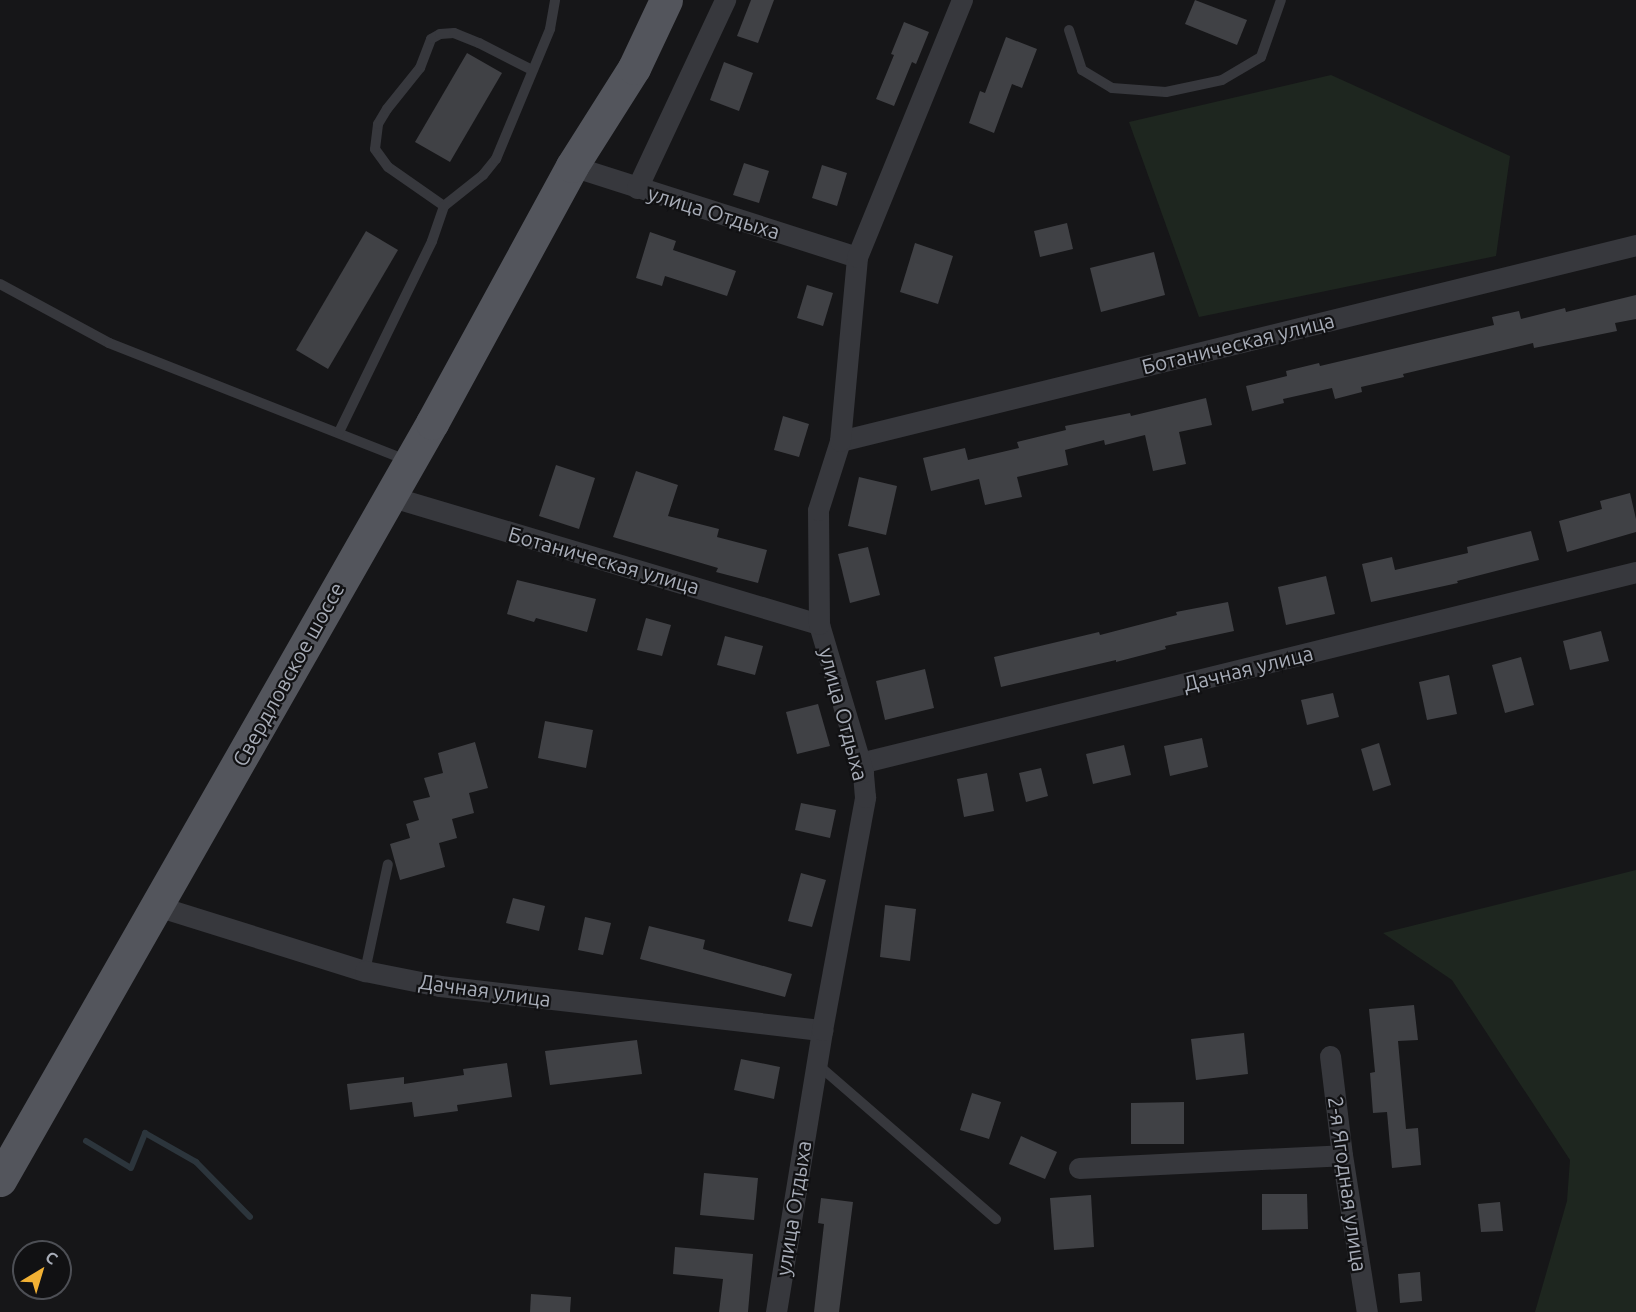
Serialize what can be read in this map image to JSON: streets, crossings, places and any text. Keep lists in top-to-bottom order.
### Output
{
  "streets": {
    "main road": ["Свердловское шоссе"],
    "street": [
      "улица Отдыха",
      "Ботаническая улица",
      "Дачная улица",
      "2-я Ягодная улица"
    ]
  },
  "crossings": [
    ["улица Отдыха", "Ботаническая улица"],
    ["улица Отдыха", "Дачная улица"],
    ["улица Отдыха", "Свердловское шоссе"],
    ["Ботаническая улица", "Свердловское шоссе"],
    ["Дачная улица", "Свердловское шоссе"]
  ],
  "north": "top right"
}
